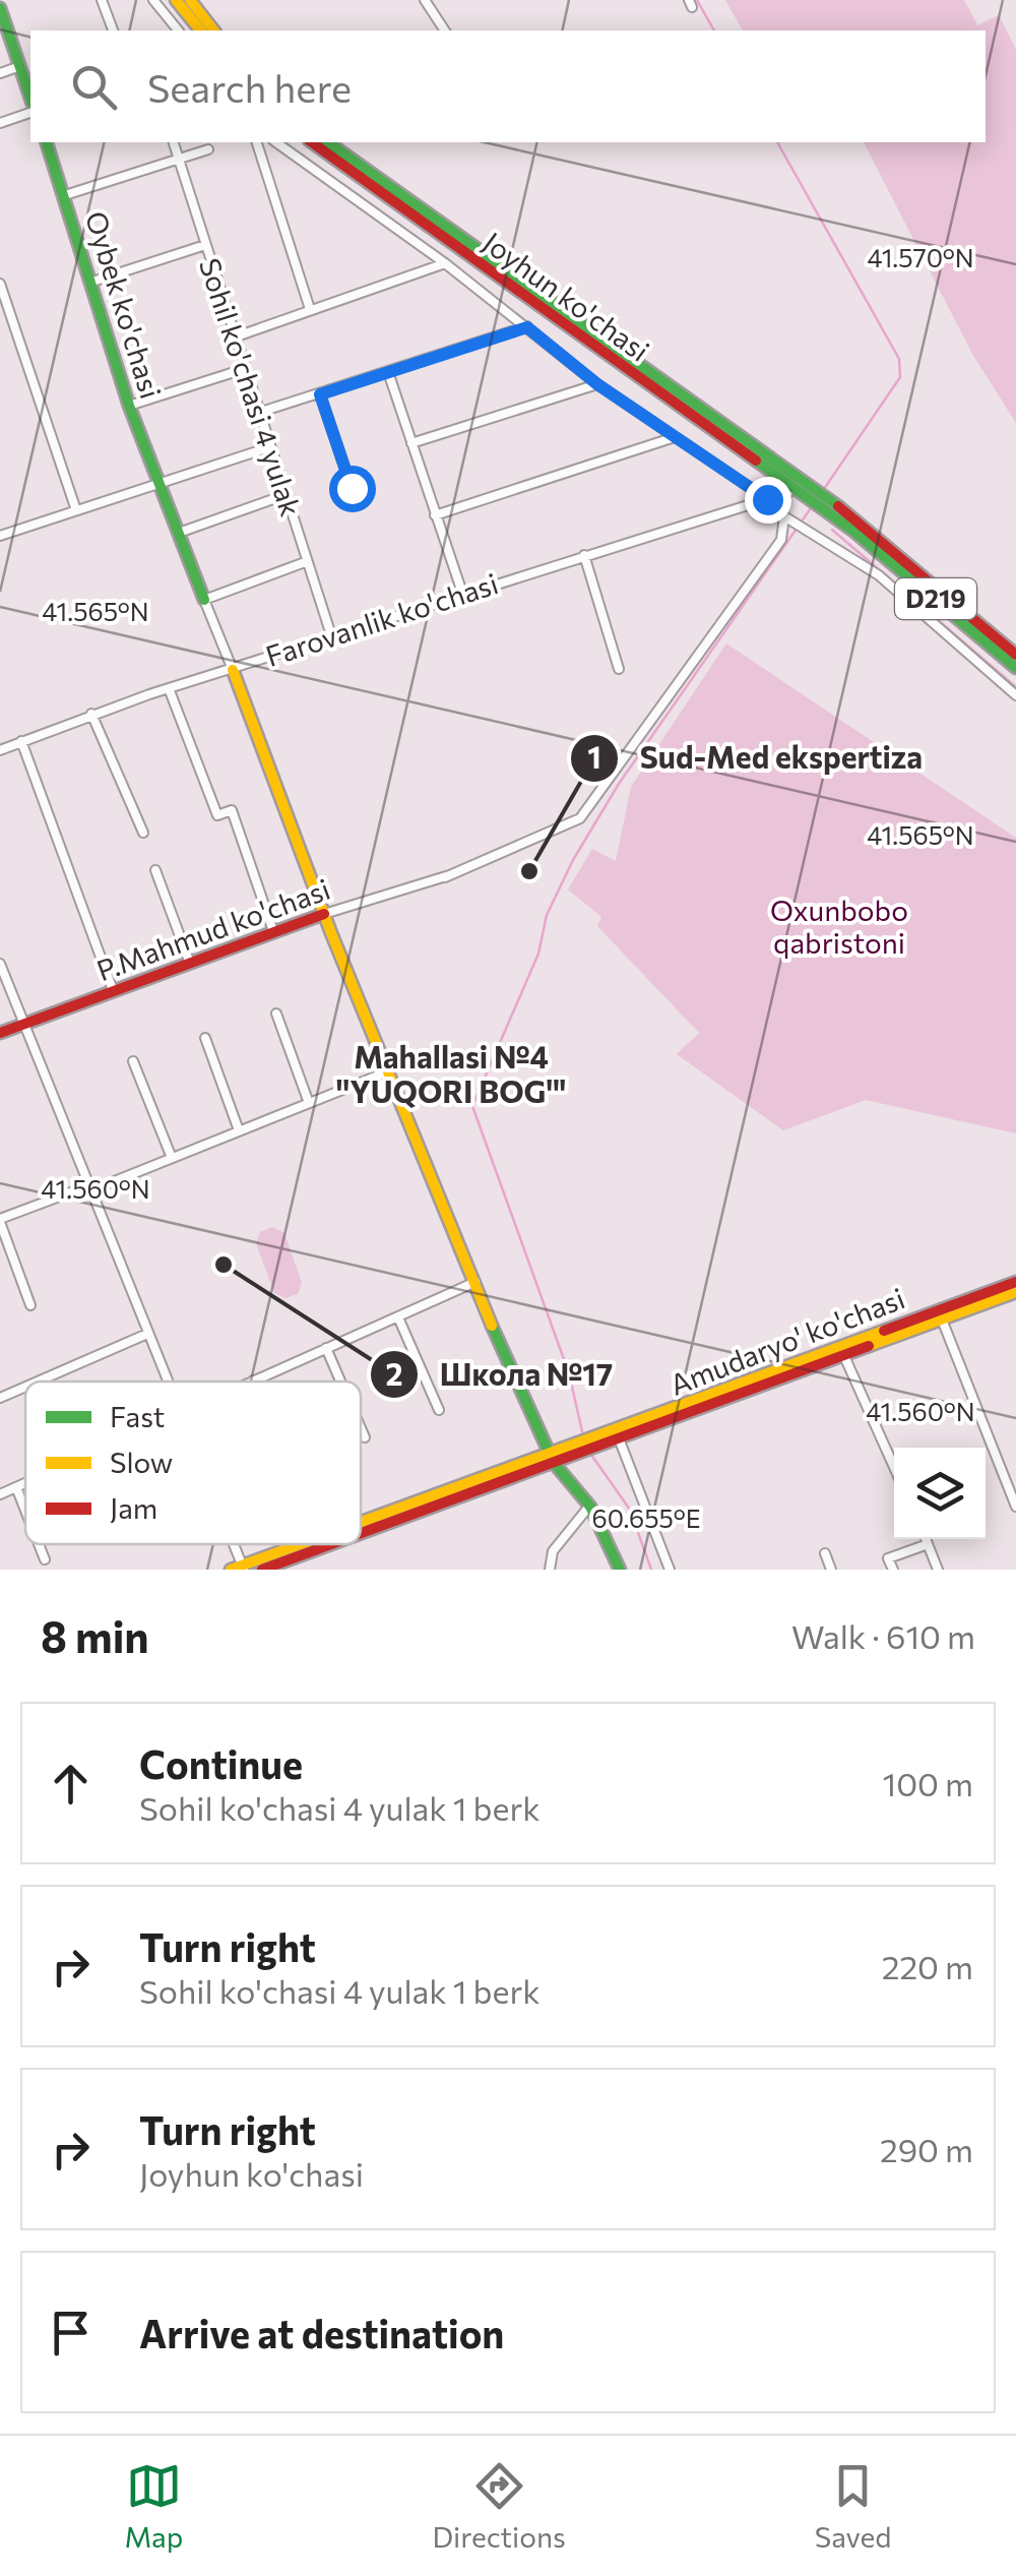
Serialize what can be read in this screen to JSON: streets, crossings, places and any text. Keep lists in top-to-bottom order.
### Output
{
  "streets": {
    "street": [
      "Joyhun ko'chasi",
      "Oybek ko'chasi",
      "Sohil ko'chasi 4 yulak",
      "D219",
      "Farovanlik ko'chasi",
      "P.Mahmud ko'chasi",
      "Amudaryo' ko'chasi"
    ]
  },
  "crossings": [
    ["Joyhun ko'chasi", "D219"],
    ["Joyhun ko'chasi", "Farovanlik ko'chasi"],
    ["Joyhun ko'chasi", "P.Mahmud ko'chasi"],
    ["Oybek ko'chasi", "Farovanlik ko'chasi"],
    ["Sohil ko'chasi 4 yulak", "Farovanlik ko'chasi"]
  ],
  "districts": ["Mahallasi №4 ''YUQORI BOG'\""],
  "parks": ["Oxunbobo qabristoni"],
  "places": ["Sud-Med ekspertiza", "Школа №17"],
  "legend": ["Fast", "Slow", "Jam"],
  "page": {
    "search": "Search here",
    "heading": ["8 min", "Walk · 610 m"],
    "list": [
      ["Continue", "Sohil ko'chasi 4 yulak 1 berk", "100 m"],
      ["Turn right", "Sohil ko'chasi 4 yulak 1 berk", "220 m"],
      ["Turn right", "Joyhun ko'chasi", "290 m"],
      "Arrive at destination"
    ],
    "nav": ["Map", "Directions", "Saved"]
  },
  "coordinates": [
    "41.570°N",
    "41.565°N",
    "41.560°N",
    "60.655°E"
  ]
}
